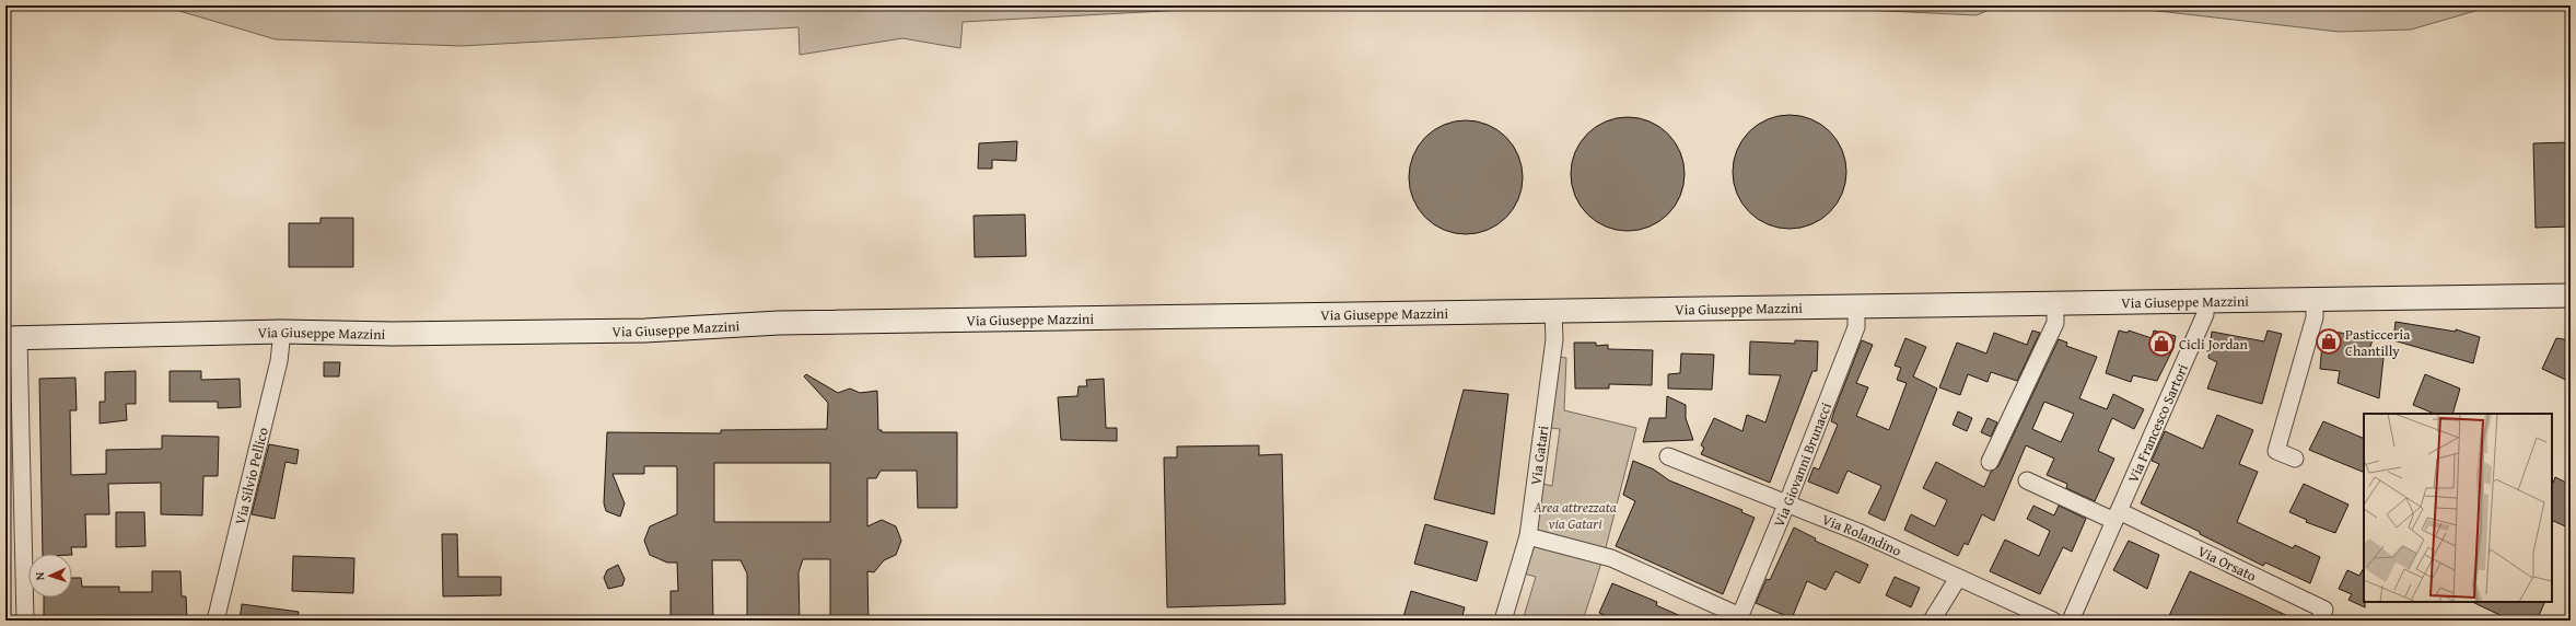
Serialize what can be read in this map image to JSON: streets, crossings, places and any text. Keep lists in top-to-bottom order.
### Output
{
  "streets": {
    "main road": ["Via Giuseppe Mazzini"],
    "street": [
      "Via Francesco Sartori",
      "Via Gatari",
      "Via Giovanni Brunacci",
      "Via Silvio Pellico",
      "Via Rolandino",
      "Via Orsato"
    ]
  },
  "crossings": [
    ["Via Giuseppe Mazzini", "Via Francesco Sartori"],
    ["Via Giuseppe Mazzini", "Via Gatari"],
    ["Via Giuseppe Mazzini", "Via Giovanni Brunacci"],
    ["Via Giuseppe Mazzini", "Via Silvio Pellico"],
    ["Via Francesco Sartori", "Via Orsato"],
    ["Via Giovanni Brunacci", "Via Rolandino"]
  ],
  "parks": ["Area attrezzata via Gatari"],
  "places": {
    "shop": ["Pasticceria Chantilly", "Cicli Jordan"]
  },
  "north": "left"
}
